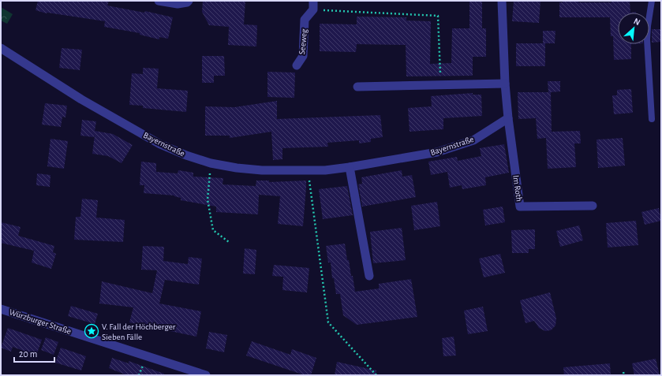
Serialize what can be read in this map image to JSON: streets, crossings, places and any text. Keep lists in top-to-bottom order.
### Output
{
  "streets": {
    "street": [
      "Seeweg",
      "Bayernstraße",
      "Im Roth",
      "Würzburger Straße"
    ]
  },
  "crossings": [
    ["Bayernstraße", "Im Roth"]
  ],
  "places": {
    "place": ["V. Fall der Höchberger Sieben Fälle"]
  },
  "scale_bar": "20 m",
  "north": "top right"
}
